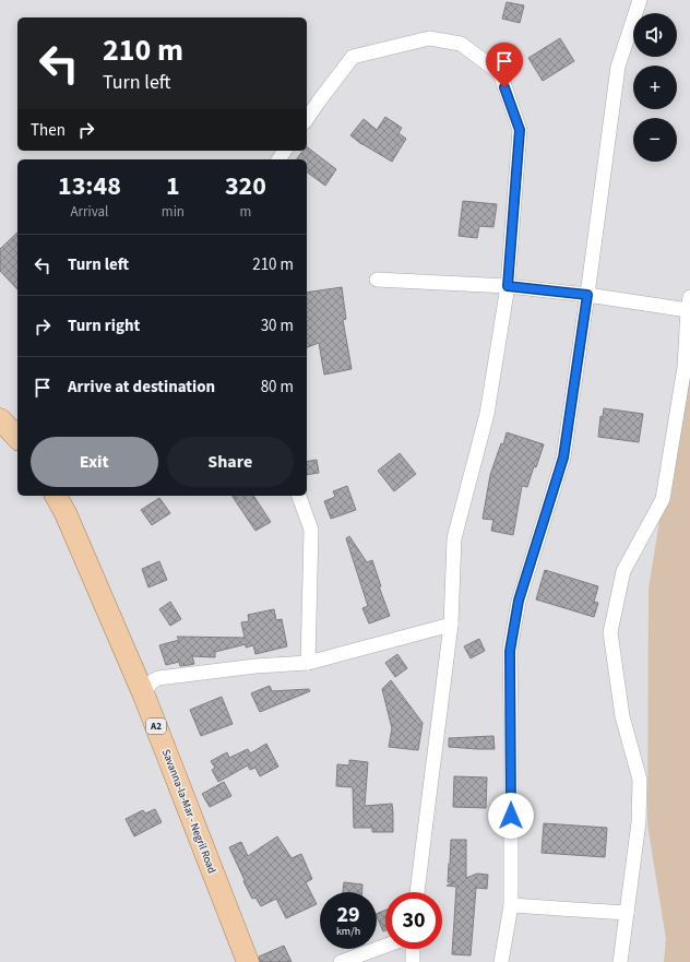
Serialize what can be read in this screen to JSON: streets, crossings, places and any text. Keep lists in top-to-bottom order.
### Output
{
  "streets": {
    "main road": ["A2", "Savanna-la-Mar - Negril Road"]
  },
  "page": {
    "map_buttons": ["+", "−"],
    "turn": ["210 m", "Turn left"],
    "then": "Then",
    "eta": [
      "13:48",
      "Arrival",
      "1",
      "min",
      "320",
      "m"
    ],
    "list": [
      {
        "name": "Turn left",
        "value": "210 m"
      },
      {
        "name": "Turn right",
        "value": "30 m"
      },
      {
        "name": "Arrive at destination",
        "value": "80 m"
      }
    ],
    "buttons": ["Exit", "Share"],
    "speed": "29 km/h",
    "limit": "30"
  }
}
